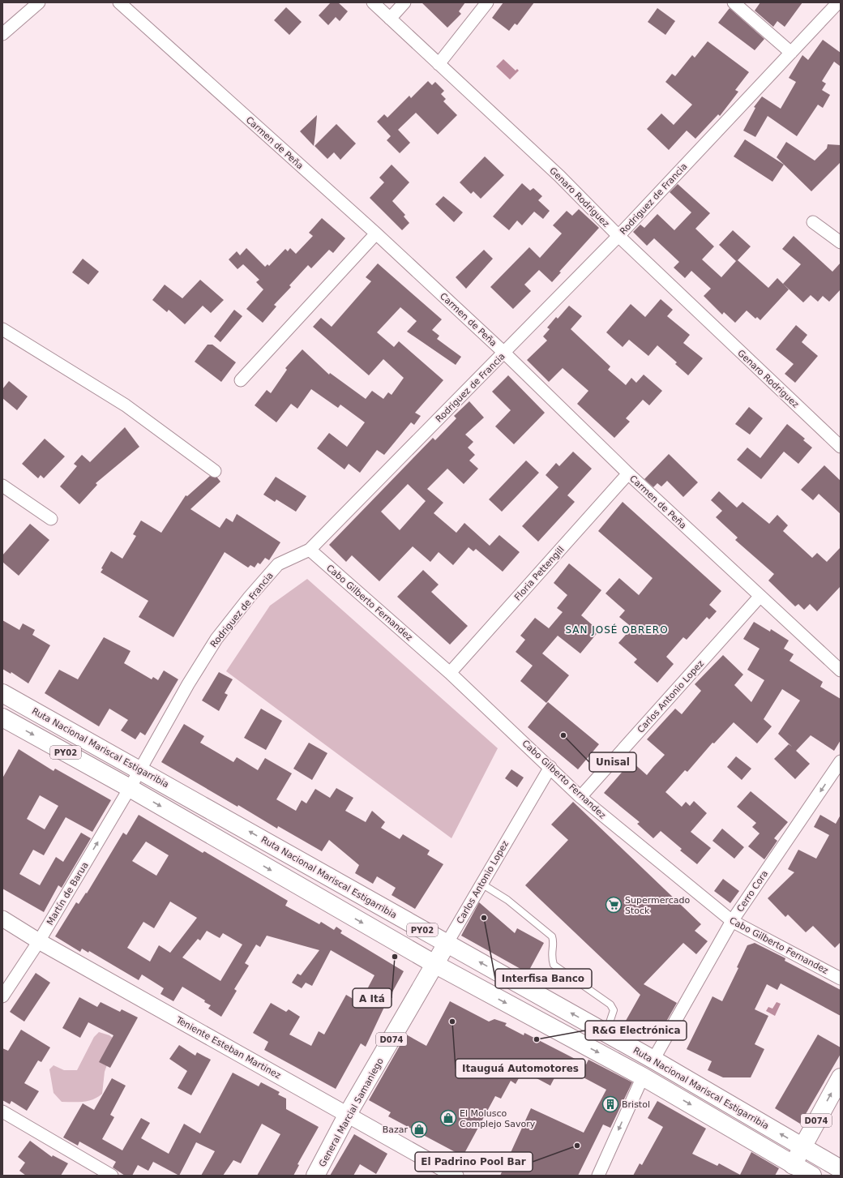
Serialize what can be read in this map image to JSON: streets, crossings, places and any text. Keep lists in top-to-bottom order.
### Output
{
  "streets": {
    "main road": [
      "Carlos Antonio Lopez",
      "Ruta Nacional Mariscal Estigarribia",
      "PY02",
      "D074",
      "General Marcial Samaniego"
    ],
    "street": [
      "Carmen de Peña",
      "Genaro Rodriguez",
      "Rodriguez de Francia",
      "Floria Pettengill",
      "Cabo Gilberto Fernandez",
      "Cerro Cora",
      "Martín de Barua",
      "Teniente Esteban Martinez"
    ]
  },
  "crossings": [
    ["Carmen de Peña", "Rodriguez de Francia"],
    ["Carmen de Peña", "Floria Pettengill"],
    ["Carmen de Peña", "Carlos Antonio Lopez"],
    ["Genaro Rodriguez", "Rodriguez de Francia"],
    ["Rodriguez de Francia", "Cabo Gilberto Fernandez"],
    ["Rodriguez de Francia", "Ruta Nacional Mariscal Estigarribia"],
    ["Rodriguez de Francia", "PY02"],
    ["Rodriguez de Francia", "Martín de Barua"],
    ["Floria Pettengill", "Cabo Gilberto Fernandez"],
    ["Cabo Gilberto Fernandez", "Carlos Antonio Lopez"],
    ["Cabo Gilberto Fernandez", "Cerro Cora"],
    ["Carlos Antonio Lopez", "Ruta Nacional Mariscal Estigarribia"],
    ["Carlos Antonio Lopez", "PY02"],
    ["Carlos Antonio Lopez", "General Marcial Samaniego"],
    ["Ruta Nacional Mariscal Estigarribia", "Cerro Cora"],
    ["Ruta Nacional Mariscal Estigarribia", "D074"],
    ["PY02", "Martín de Barua"],
    ["PY02", "D074"],
    ["PY02", "General Marcial Samaniego"],
    ["Martín de Barua", "Teniente Esteban Martinez"],
    ["Teniente Esteban Martinez", "General Marcial Samaniego"]
  ],
  "one_way": ["Cerro Cora", "Martín de Barua"],
  "districts": ["SAN JOSÉ OBRERO"],
  "places": {
    "other": [
      "Unisal",
      "Interfisa Banco",
      "A Itá",
      "Itauguá Automotores",
      "R&G Electrónica",
      "El Padrino Pool Bar"
    ],
    "supermarket": ["Supermercado Stock"],
    "building": ["Bristol"],
    "shop": ["El Molusco Complejo Savory", "Bazar"]
  }
}
